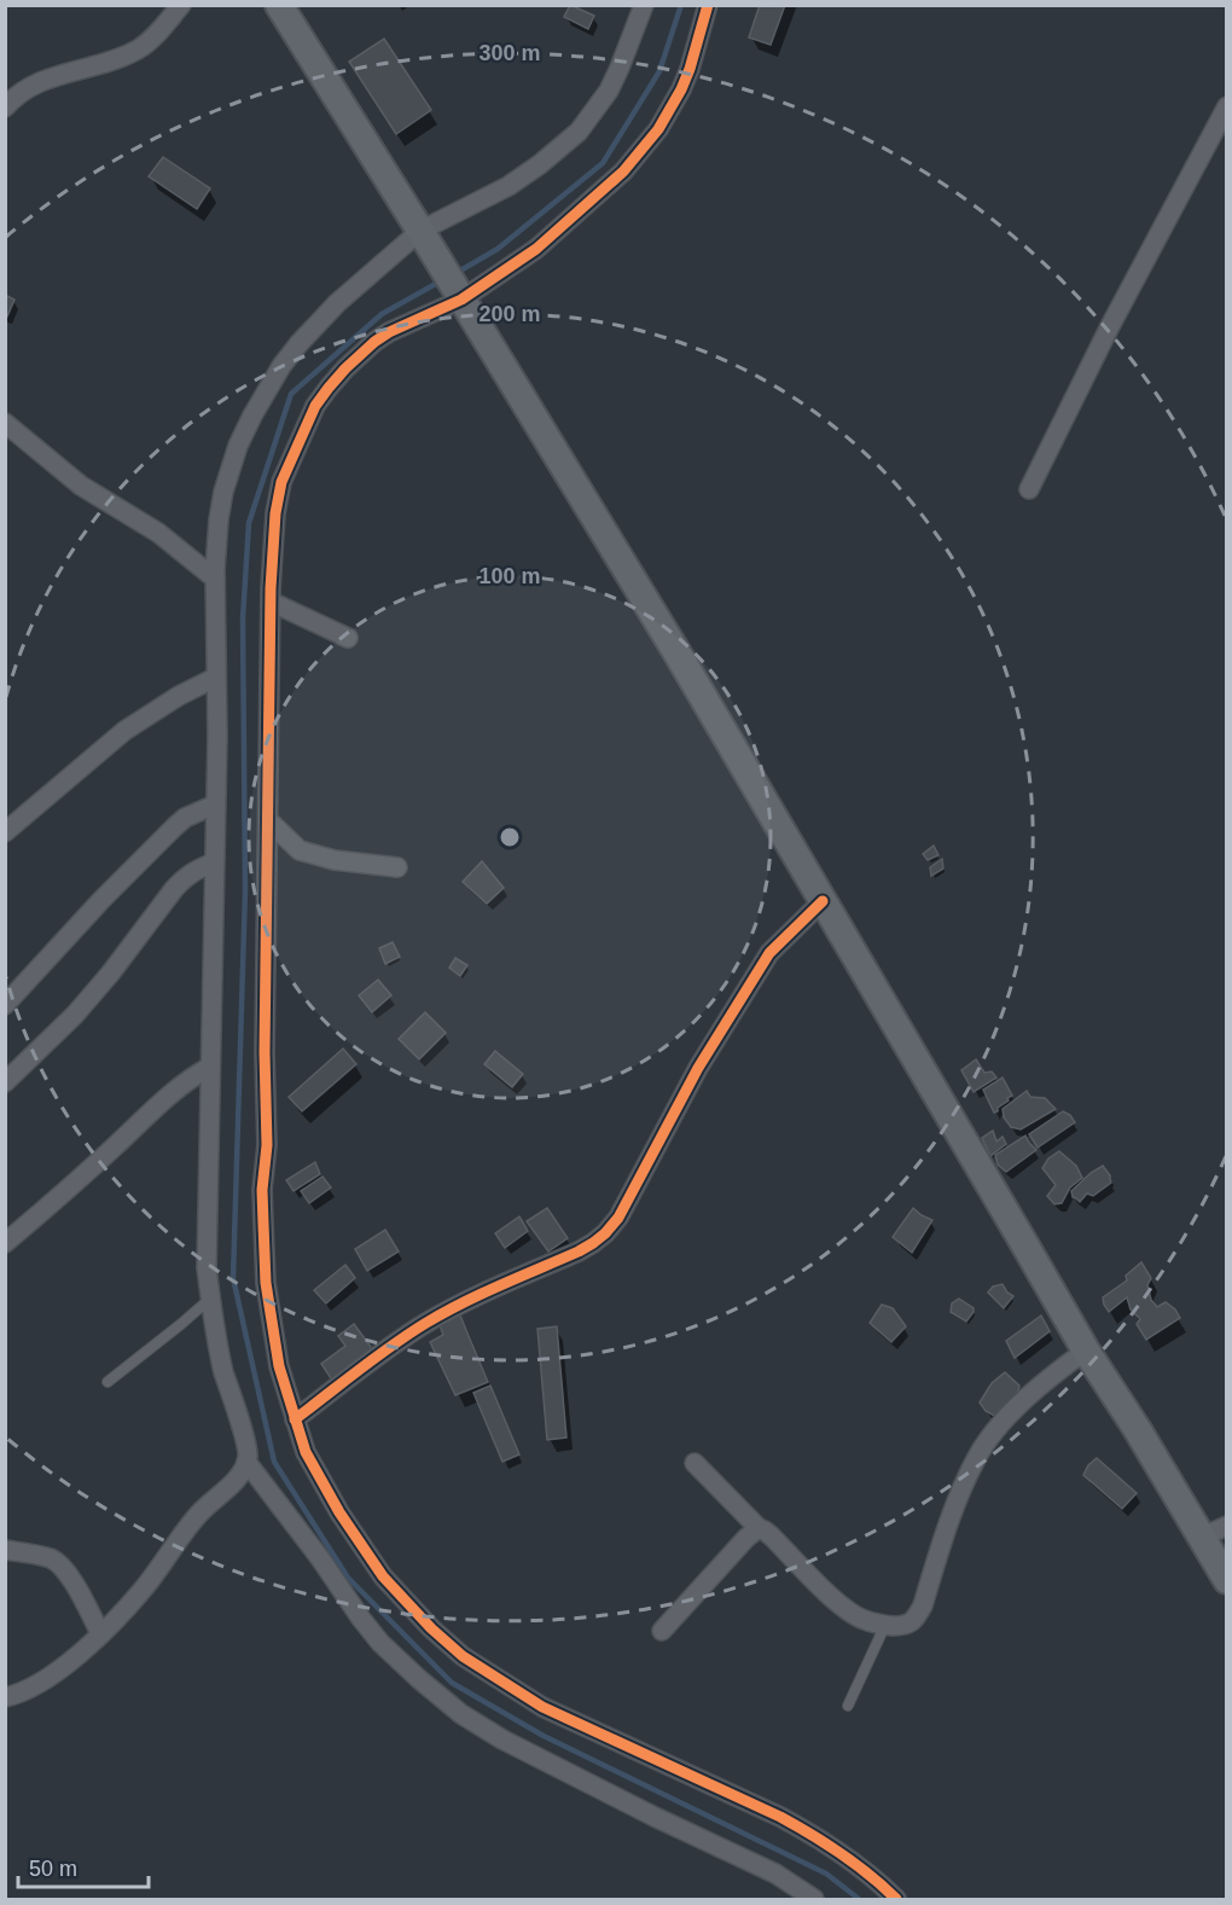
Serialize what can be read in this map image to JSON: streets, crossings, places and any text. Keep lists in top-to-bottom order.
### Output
{
  "scale_bar": "50 m",
  "rings": ["300 m", "200 m", "100 m"]
}
